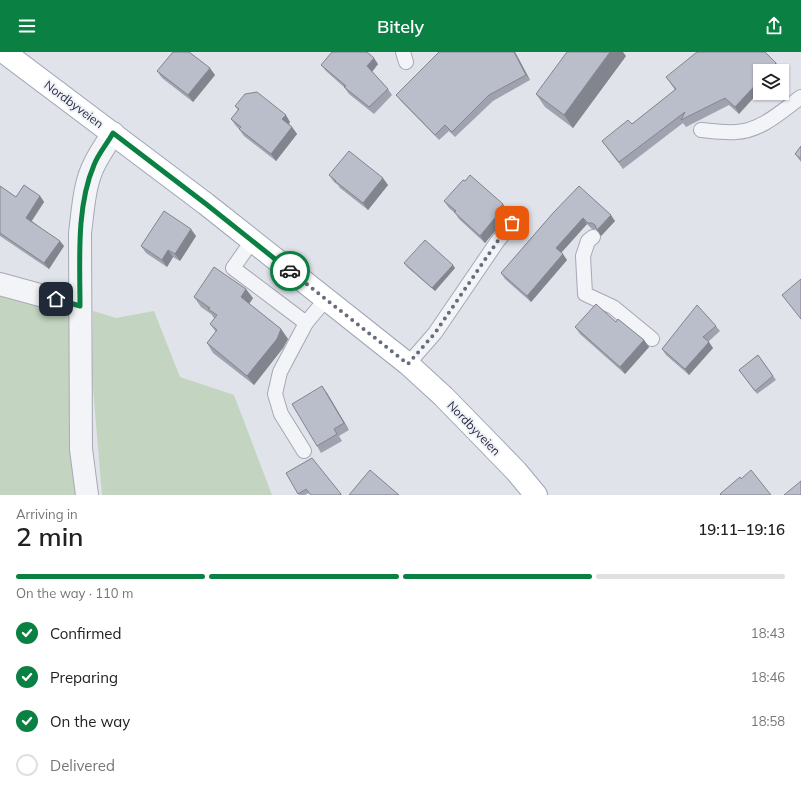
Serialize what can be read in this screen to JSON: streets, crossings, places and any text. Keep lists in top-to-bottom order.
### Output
{
  "streets": {
    "main road": ["Nordbyveien"]
  },
  "page": {
    "header": "Bitely",
    "heading": ["2 min", "Arriving in", "19:11–19:16"],
    "bar": "On the way · 110 m",
    "list": [
      ["Confirmed", "18:43"],
      ["Preparing", "18:46"],
      ["On the way", "18:58"],
      "Delivered"
    ]
  }
}
